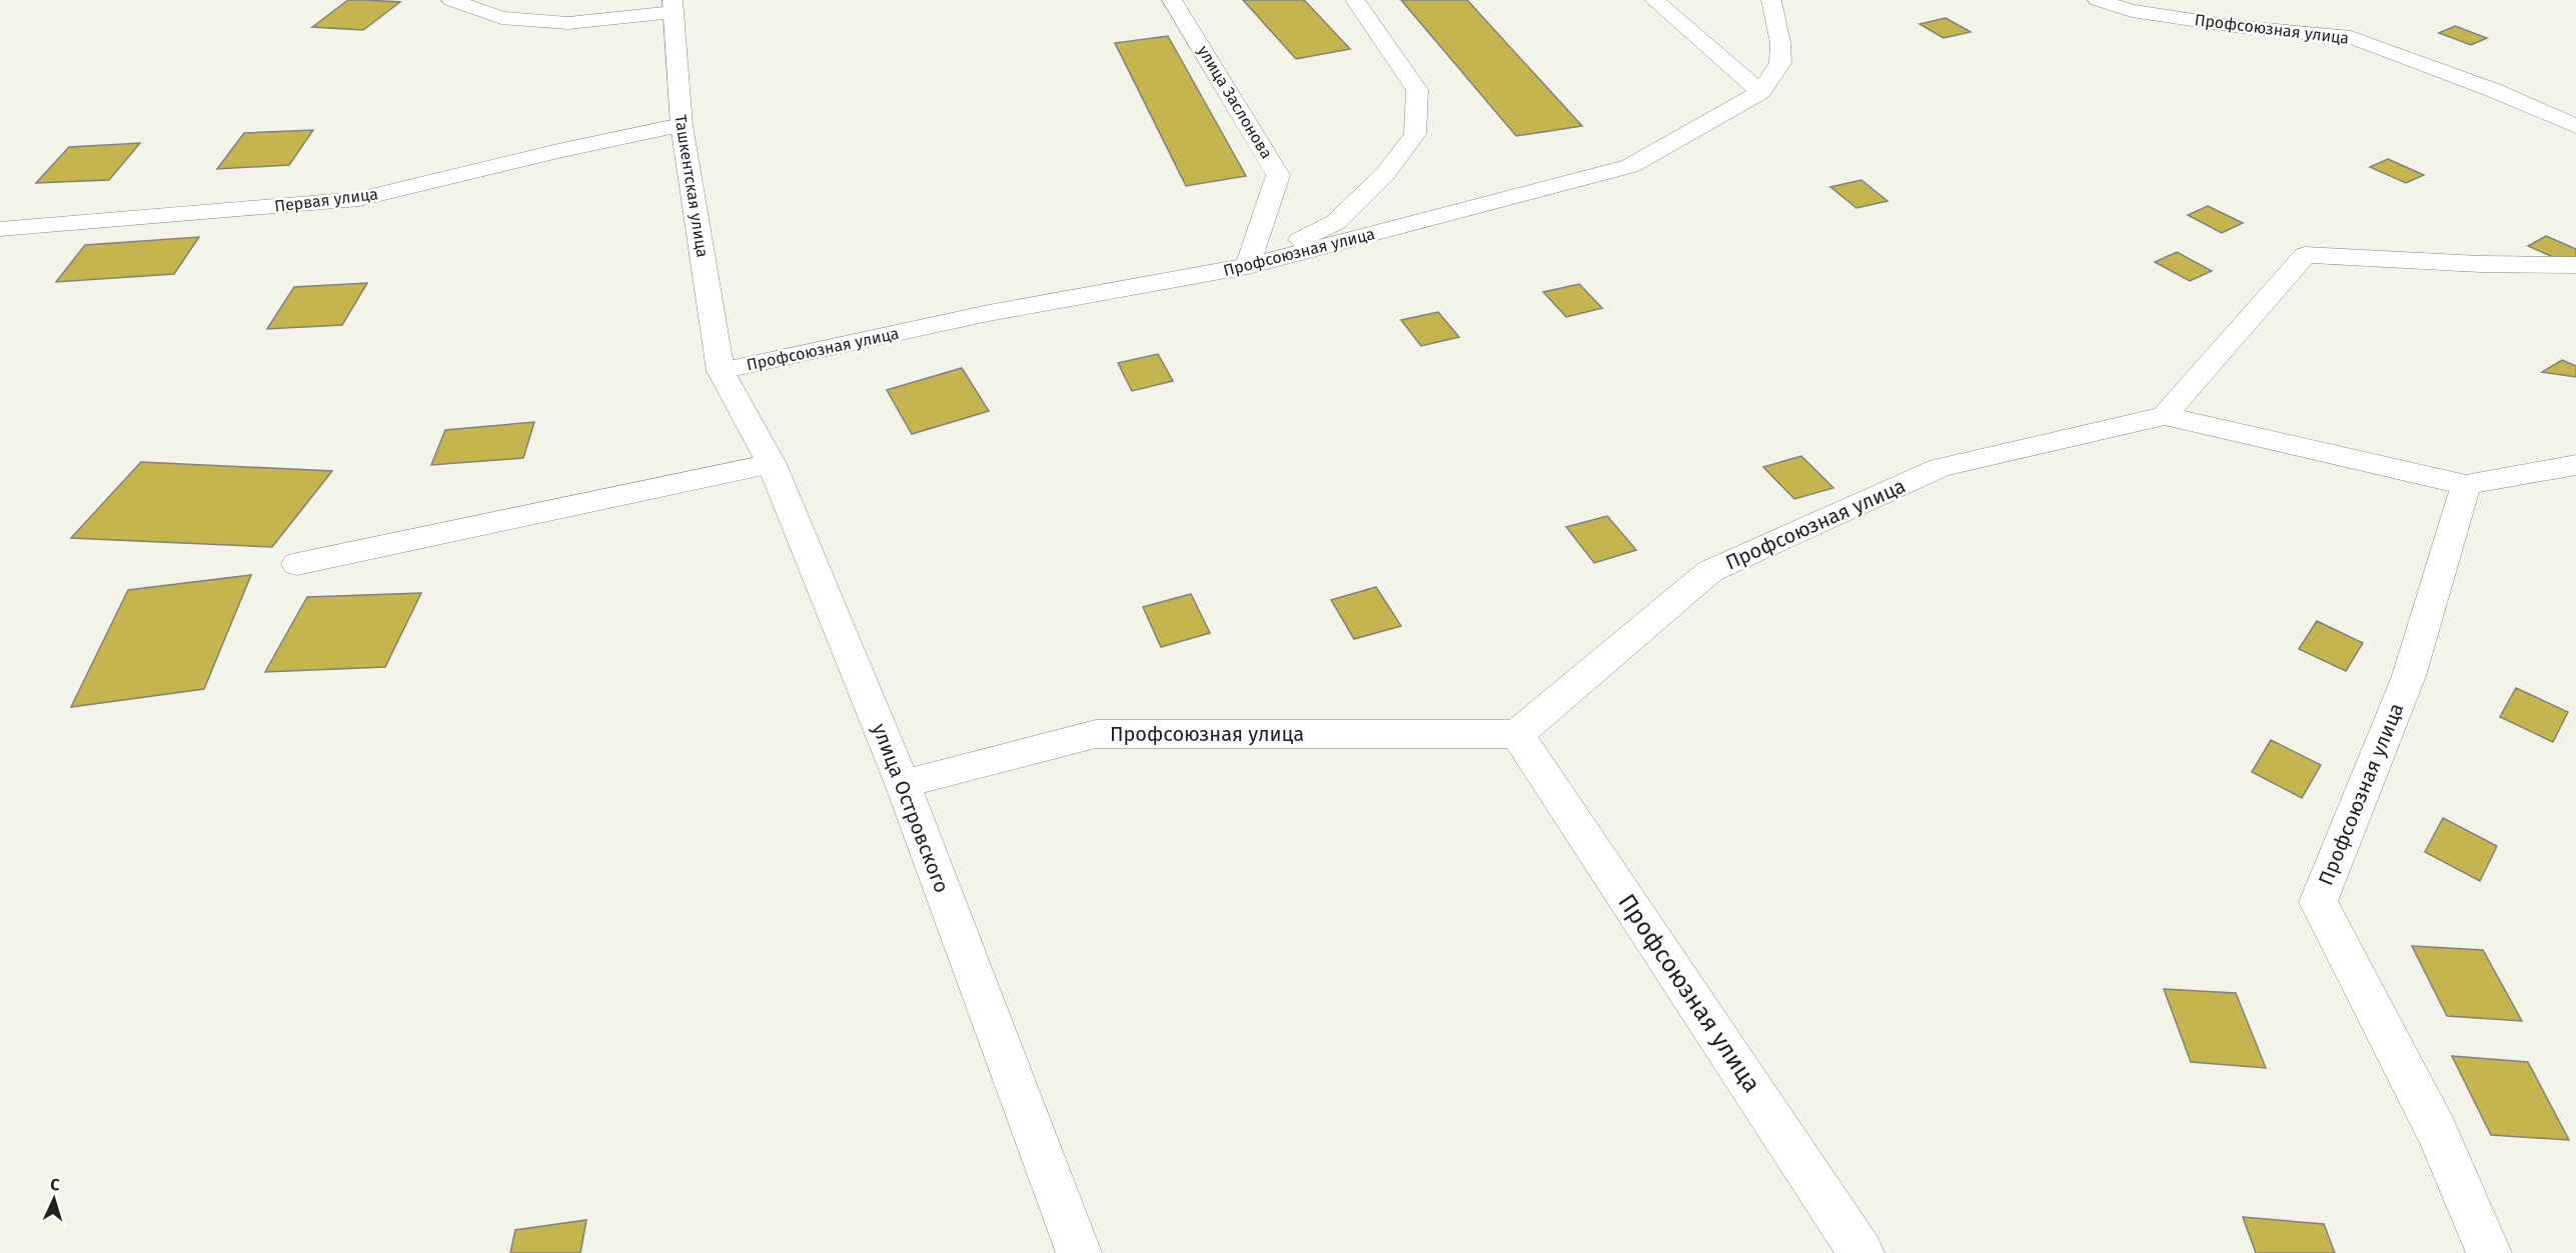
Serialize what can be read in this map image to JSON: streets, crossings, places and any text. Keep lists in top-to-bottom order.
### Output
{
  "streets": {
    "street": [
      "Профсоюзная улица",
      "улица Заслонова",
      "Ташкентская улица",
      "Первая улица",
      "улица Островского"
    ]
  },
  "crossings": [
    ["Профсоюзная улица", "улица Заслонова"],
    ["Профсоюзная улица", "Ташкентская улица"],
    ["Профсоюзная улица", "улица Островского"],
    ["Ташкентская улица", "Первая улица"],
    ["Ташкентская улица", "улица Островского"]
  ],
  "north": "top"
}
